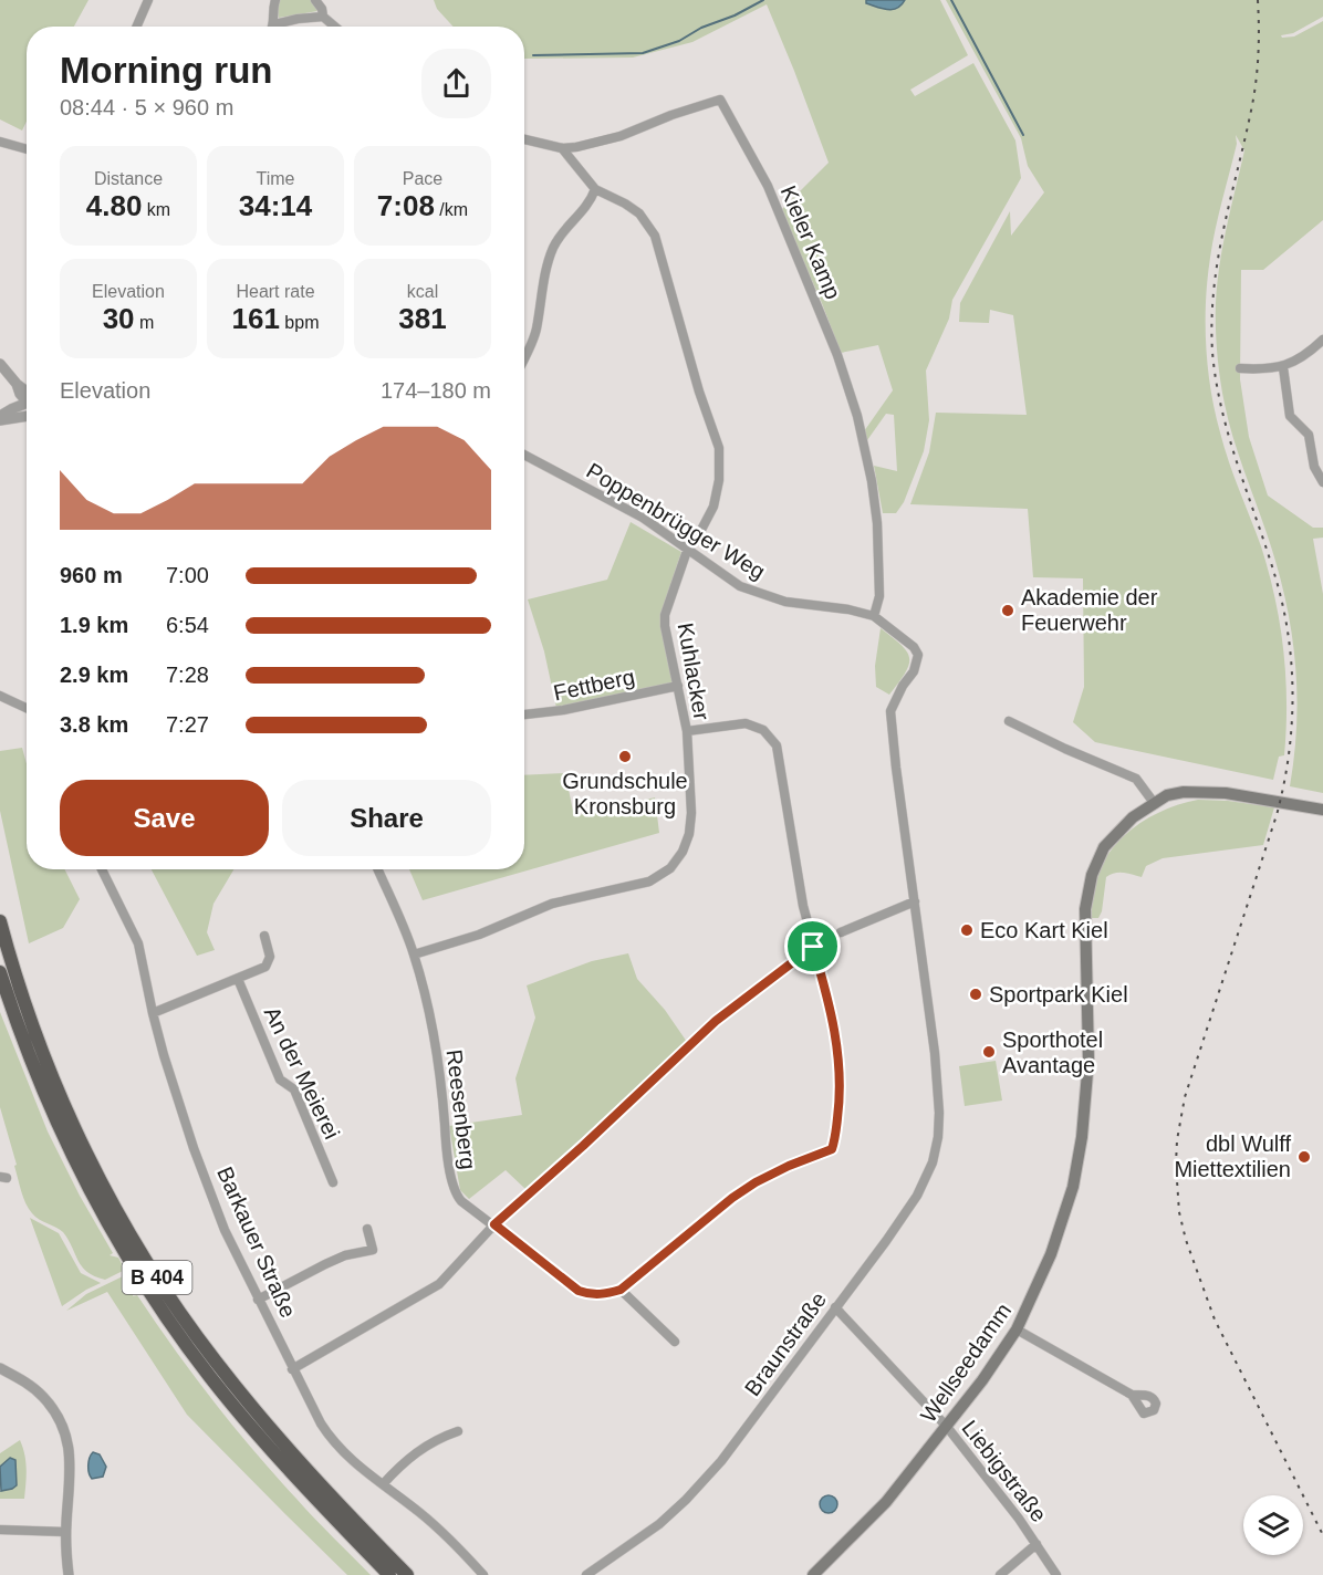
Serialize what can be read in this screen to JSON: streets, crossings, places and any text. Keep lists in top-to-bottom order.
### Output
{
  "streets": {
    "highway": ["B 404"],
    "main road": ["Wellseedamm"],
    "street": [
      "Kieler Kamp",
      "Poppenbrügger Weg",
      "Kuhlacker",
      "Fettberg",
      "An der Meierei",
      "Reesenberg",
      "Barkauer Straße",
      "Braunstraße",
      "Liebigstraße"
    ]
  },
  "crossings": [
    ["Kieler Kamp", "Poppenbrügger Weg"],
    ["Kieler Kamp", "Kuhlacker"],
    ["Poppenbrügger Weg", "Kuhlacker"],
    ["Poppenbrügger Weg", "Braunstraße"],
    ["Kuhlacker", "Fettberg"],
    ["Kuhlacker", "Reesenberg"],
    ["Braunstraße", "Liebigstraße"],
    ["Wellseedamm", "Liebigstraße"]
  ],
  "places": [
    "Akademie der Feuerwehr",
    "Grundschule Kronsburg",
    "Eco Kart Kiel",
    "Sportpark Kiel",
    "Sporthotel Avantage",
    "dbl Wulff Miettextilien"
  ],
  "page": {
    "heading": ["Morning run", "08:44 · 5 × 960 m"],
    "stats": [
      ["Distance", "4.80 km"],
      ["Time", "34:14"],
      ["Pace", "7:08 /km"],
      ["Elevation", "30 m"],
      ["Heart rate", "161 bpm"],
      ["kcal", "381"]
    ],
    "chart": ["Elevation", "174–180 m"],
    "list": [
      {
        "name": "960 m",
        "note": "7:00"
      },
      {
        "name": "1.9 km",
        "note": "6:54"
      },
      {
        "name": "2.9 km",
        "note": "7:28"
      },
      {
        "name": "3.8 km",
        "note": "7:27"
      }
    ],
    "buttons": ["Save", "Share"]
  }
}
